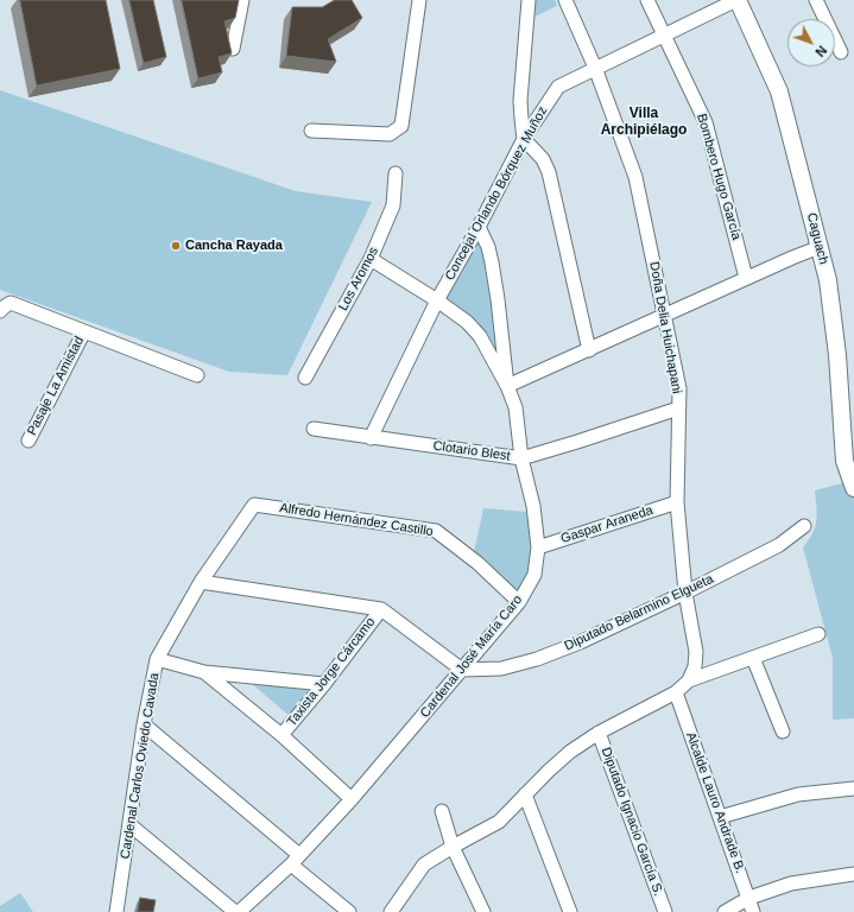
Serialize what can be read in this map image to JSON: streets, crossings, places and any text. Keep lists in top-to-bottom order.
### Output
{
  "streets": {
    "street": [
      "Bombero Hugo García",
      "Concejal Orlando Bórquez Muñoz",
      "Caguach",
      "Los Aromos",
      "Doña Delia Huichapani",
      "Pasaje La Amistad",
      "Clotario Blest",
      "Alfredo Hernández Castillo",
      "Gaspar Araneda",
      "Diputado Belarmino Elgueta",
      "Cardenal José María Caro",
      "Taxista Jorge Cárcamo",
      "Cardenal Carlos Oviedo Cavada",
      "Alcalde Lauro Andrade B.",
      "Diputado Ignacio García S."
    ]
  },
  "crossings": [
    ["Bombero Hugo García", "Concejal Orlando Bórquez Muñoz"],
    ["Concejal Orlando Bórquez Muñoz", "Caguach"],
    ["Concejal Orlando Bórquez Muñoz", "Doña Delia Huichapani"],
    ["Concejal Orlando Bórquez Muñoz", "Clotario Blest"],
    ["Concejal Orlando Bórquez Muñoz", "Cardenal José María Caro"],
    ["Los Aromos", "Cardenal José María Caro"],
    ["Doña Delia Huichapani", "Clotario Blest"],
    ["Doña Delia Huichapani", "Gaspar Araneda"],
    ["Doña Delia Huichapani", "Diputado Belarmino Elgueta"],
    ["Clotario Blest", "Cardenal José María Caro"],
    ["Alfredo Hernández Castillo", "Cardenal José María Caro"],
    ["Alfredo Hernández Castillo", "Cardenal Carlos Oviedo Cavada"],
    ["Gaspar Araneda", "Cardenal José María Caro"],
    ["Diputado Belarmino Elgueta", "Cardenal José María Caro"]
  ],
  "districts": ["Villa Archipiélago"],
  "places": ["Cancha Rayada"],
  "north": "bottom right"
}
